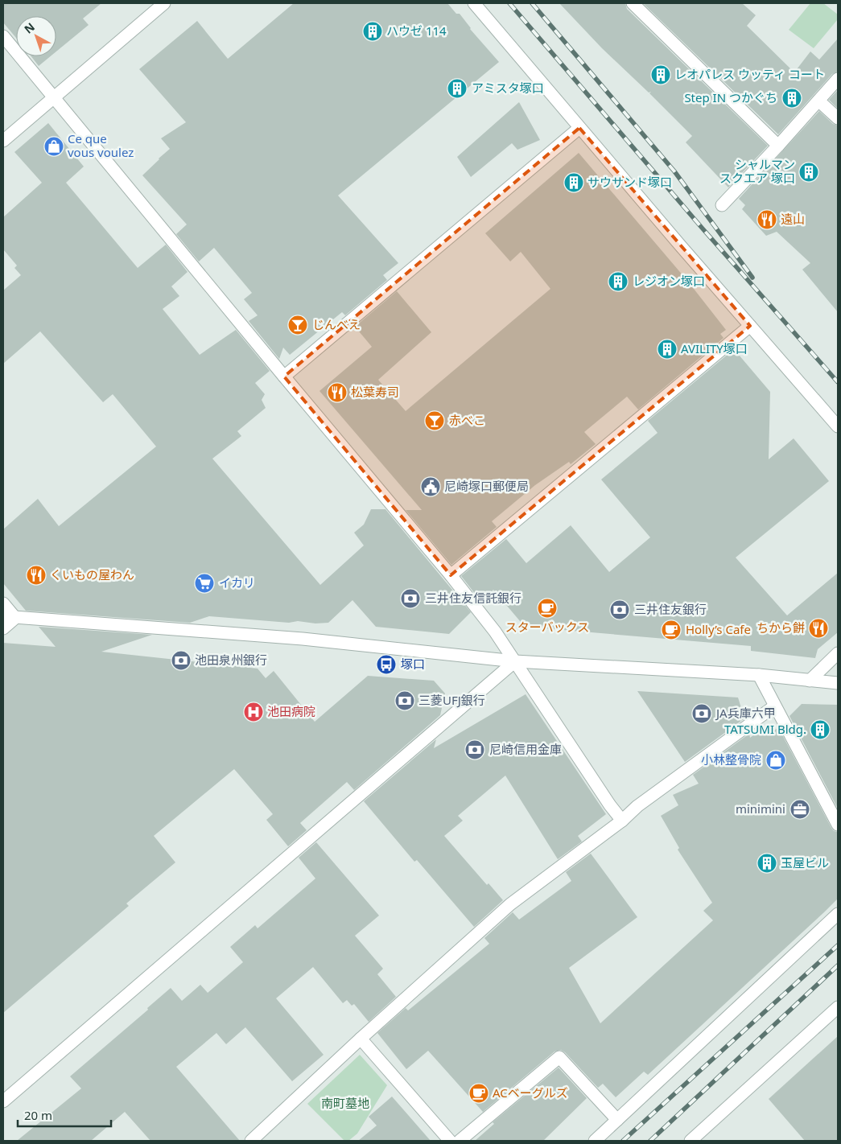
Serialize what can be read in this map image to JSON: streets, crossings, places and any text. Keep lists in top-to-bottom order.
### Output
{
  "parks": ["南町墓地"],
  "places": {
    "building": [
      "ハウゼ 114",
      "レオパレス ウッティ コート",
      "アミスタ塚口",
      "Step IN つかぐち",
      "シャルマン スクエア 塚口",
      "サウサンド塚口",
      "レジオン塚口",
      "AVILITY塚口",
      "TATSUMI Bldg.",
      "玉屋ビル"
    ],
    "shop": ["Ce que vous voulez", "小林整骨院"],
    "restaurant": [
      "遠山",
      "松葉寿司",
      "くいもの屋わん",
      "ちから餅"
    ],
    "bar": ["じんべえ", "赤べこ"],
    "public building": ["尼崎塚口郵便局"],
    "supermarket": ["イカリ"],
    "bank": [
      "三井住友信託銀行",
      "三井住友銀行",
      "池田泉州銀行",
      "三菱UFJ銀行",
      "JA兵庫六甲",
      "尼崎信用金庫"
    ],
    "cafe": ["スターバックス", "Holly’s Cafe", "ACベーグルズ"],
    "bus stop": ["塚口"],
    "hospital": ["池田病院"],
    "office": ["minimini"]
  },
  "scale_bar": "20 m",
  "north": "top left"
}
